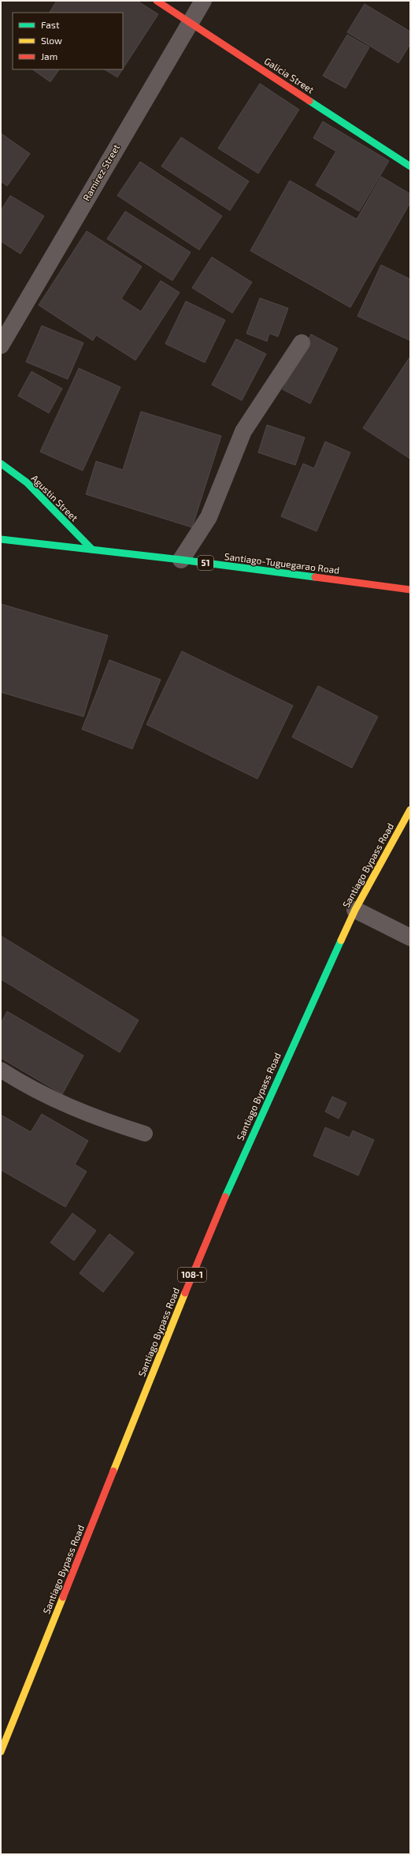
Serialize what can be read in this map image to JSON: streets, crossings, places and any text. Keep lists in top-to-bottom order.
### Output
{
  "streets": {
    "main road": [
      "Galicia Street",
      "Agustin Street",
      "51",
      "Santiago-Tuguegarao Road",
      "Santiago Bypass Road",
      "108-1"
    ],
    "street": ["Ramirez Street"]
  },
  "crossings": [
    ["Galicia Street", "Ramirez Street"],
    ["Agustin Street", "Santiago-Tuguegarao Road"]
  ],
  "legend": ["Fast", "Slow", "Jam"]
}
